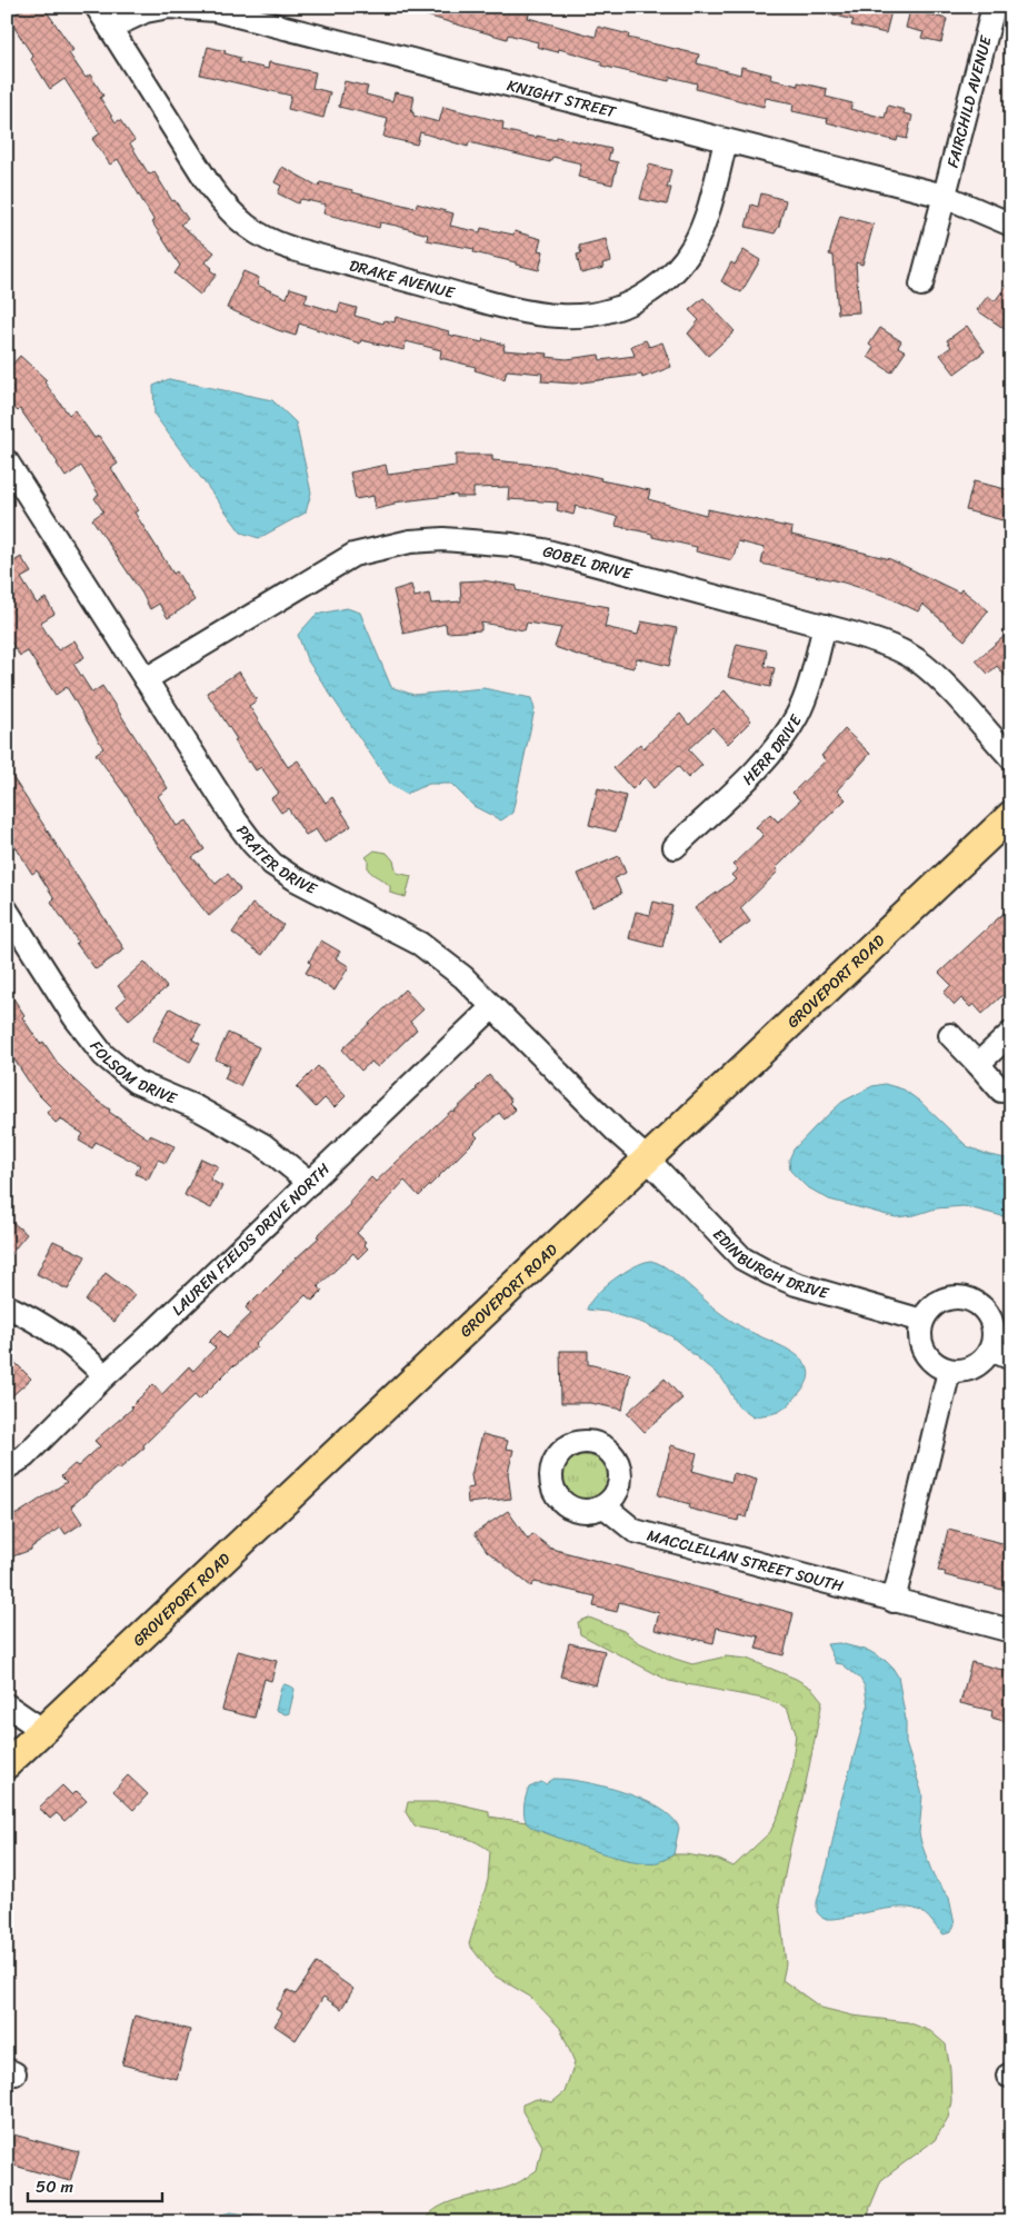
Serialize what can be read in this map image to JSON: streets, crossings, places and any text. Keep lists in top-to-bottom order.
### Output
{
  "streets": {
    "main road": ["GROVEPORT ROAD"],
    "street": [
      "KNIGHT STREET",
      "FAIRCHILD AVENUE",
      "DRAKE AVENUE",
      "GOBEL DRIVE",
      "HERR DRIVE",
      "PRATER DRIVE",
      "FOLSOM DRIVE",
      "LAUREN FIELDS DRIVE NORTH",
      "EDINBURGH DRIVE",
      "MACCLELLAN STREET SOUTH"
    ]
  },
  "crossings": [
    ["KNIGHT STREET", "FAIRCHILD AVENUE"],
    ["KNIGHT STREET", "DRAKE AVENUE"],
    ["GOBEL DRIVE", "HERR DRIVE"],
    ["GOBEL DRIVE", "PRATER DRIVE"],
    ["PRATER DRIVE", "GROVEPORT ROAD"],
    ["PRATER DRIVE", "LAUREN FIELDS DRIVE NORTH"],
    ["PRATER DRIVE", "EDINBURGH DRIVE"],
    ["GROVEPORT ROAD", "EDINBURGH DRIVE"],
    ["FOLSOM DRIVE", "LAUREN FIELDS DRIVE NORTH"]
  ],
  "scale_bar": "50 m"
}
